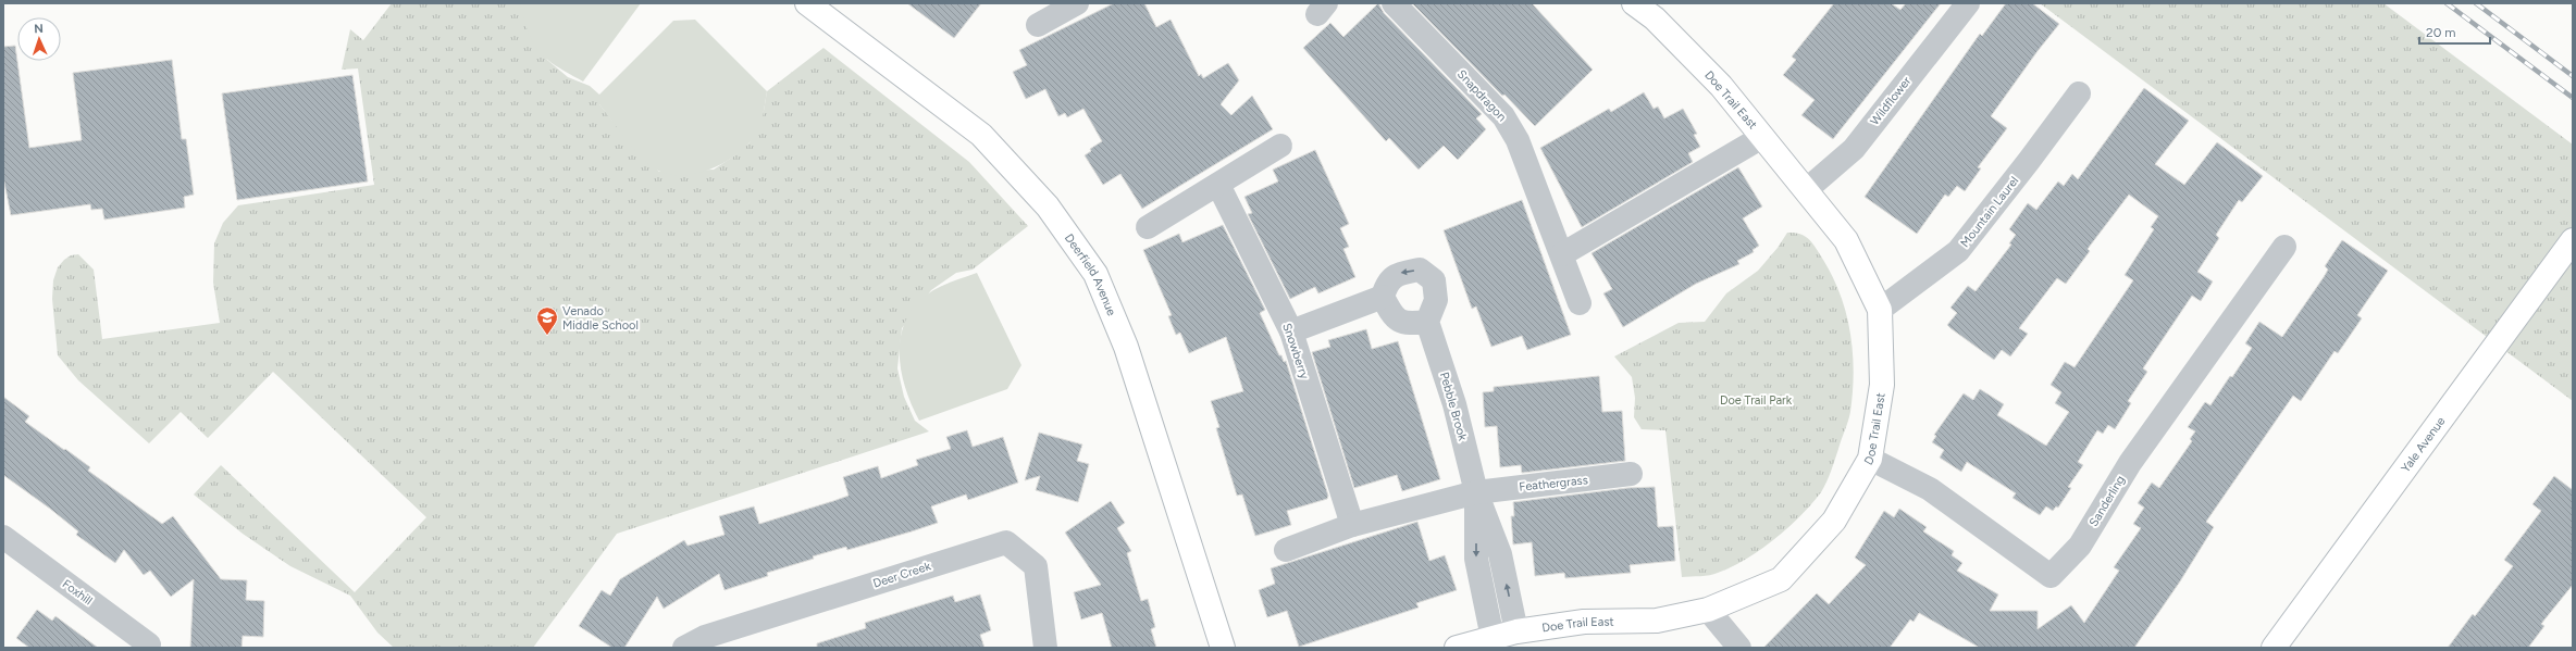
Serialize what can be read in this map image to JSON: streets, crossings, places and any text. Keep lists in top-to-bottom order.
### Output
{
  "streets": {
    "street": [
      "Snapdragon",
      "Doe Trail East",
      "Wildflower",
      "Mountain Laurel",
      "Deerfield Avenue",
      "Snowberry",
      "Pebble Brook",
      "Yale Avenue",
      "Feathergrass",
      "Sanderling",
      "Deer Creek",
      "Foxhill"
    ]
  },
  "crossings": [
    ["Doe Trail East", "Wildflower"],
    ["Doe Trail East", "Mountain Laurel"],
    ["Doe Trail East", "Pebble Brook"],
    ["Doe Trail East", "Sanderling"],
    ["Pebble Brook", "Feathergrass"]
  ],
  "parks": ["Doe Trail Park"],
  "places": {
    "school or university": ["Venado Middle School"]
  },
  "scale_bar": "20 m",
  "north": "top"
}
